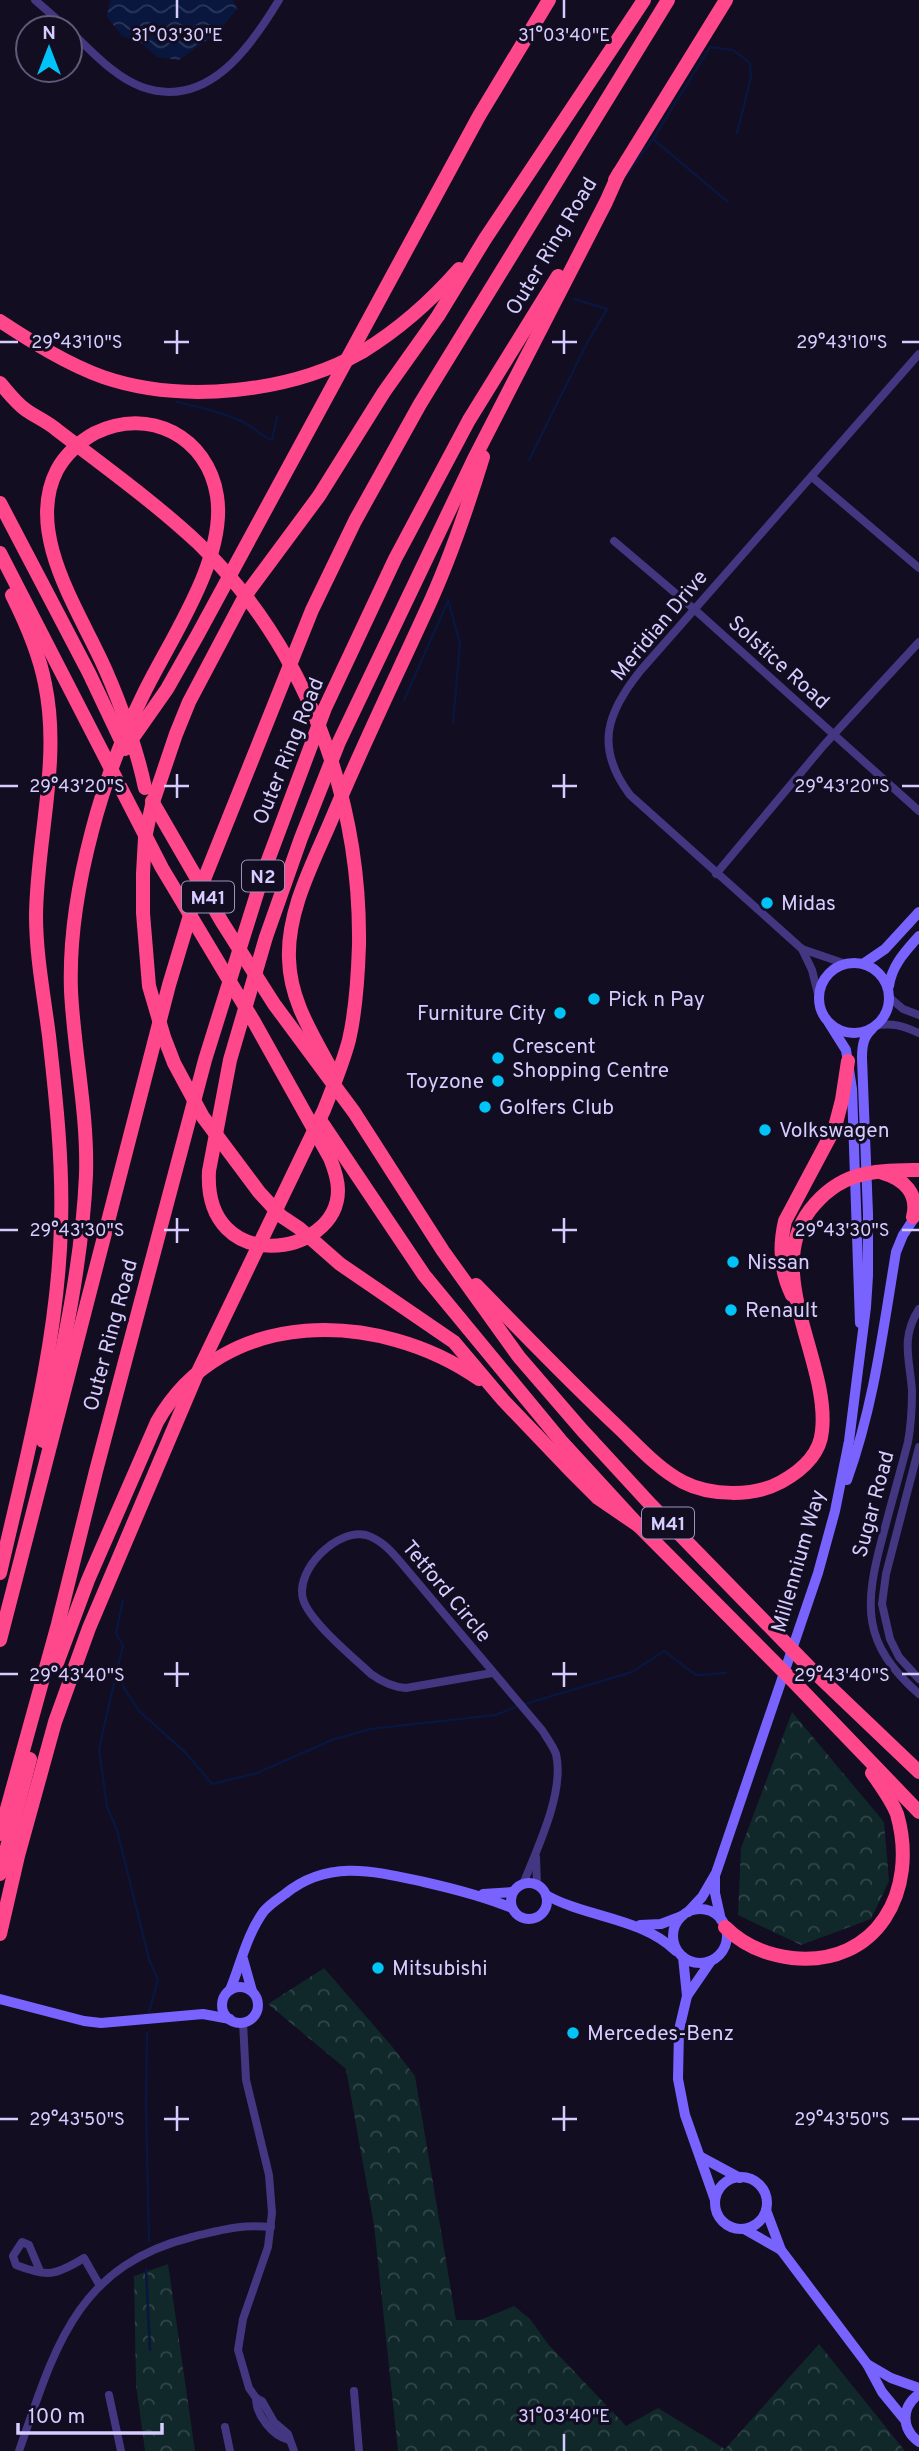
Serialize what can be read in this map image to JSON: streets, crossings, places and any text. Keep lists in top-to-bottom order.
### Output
{
  "streets": {
    "highway": ["Outer Ring Road", "N2", "M41"],
    "street": [
      "Meridian Drive",
      "Solstice Road",
      "Sugar Road",
      "Millennium Way",
      "Tetford Circle"
    ]
  },
  "crossings": [
    ["Meridian Drive", "Solstice Road"],
    ["Meridian Drive", "Millennium Way"]
  ],
  "places": [
    "Midas",
    "Pick n Pay",
    "Furniture City",
    "Crescent Shopping Centre",
    "Toyzone",
    "Golfers Club",
    "Volkswagen",
    "Nissan",
    "Renault",
    "Mitsubishi",
    "Mercedes-Benz"
  ],
  "scale_bar": "100 m",
  "north": "top",
  "coordinates": [
    "31°03'30\"E",
    "31°03'40\"E",
    "29°43'10\"S",
    "29°43'20\"S",
    "29°43'30\"S",
    "29°43'40\"S",
    "29°43'50\"S"
  ]
}
